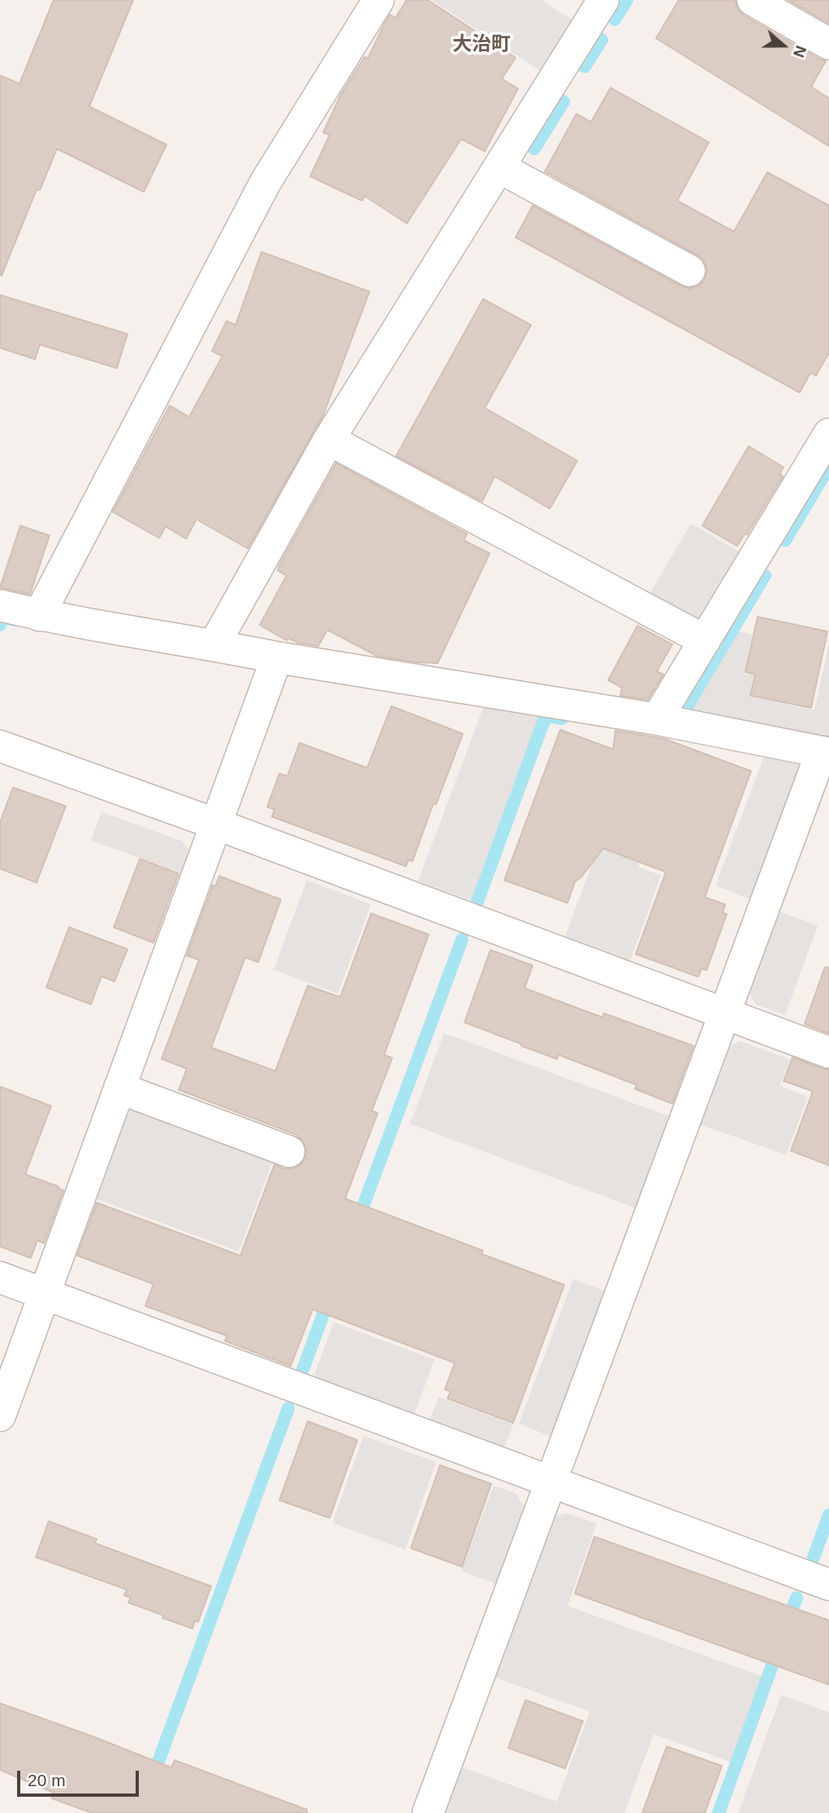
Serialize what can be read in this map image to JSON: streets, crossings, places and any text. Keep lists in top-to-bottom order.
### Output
{
  "districts": ["大治町"],
  "scale_bar": "20 m",
  "north": "right"
}
